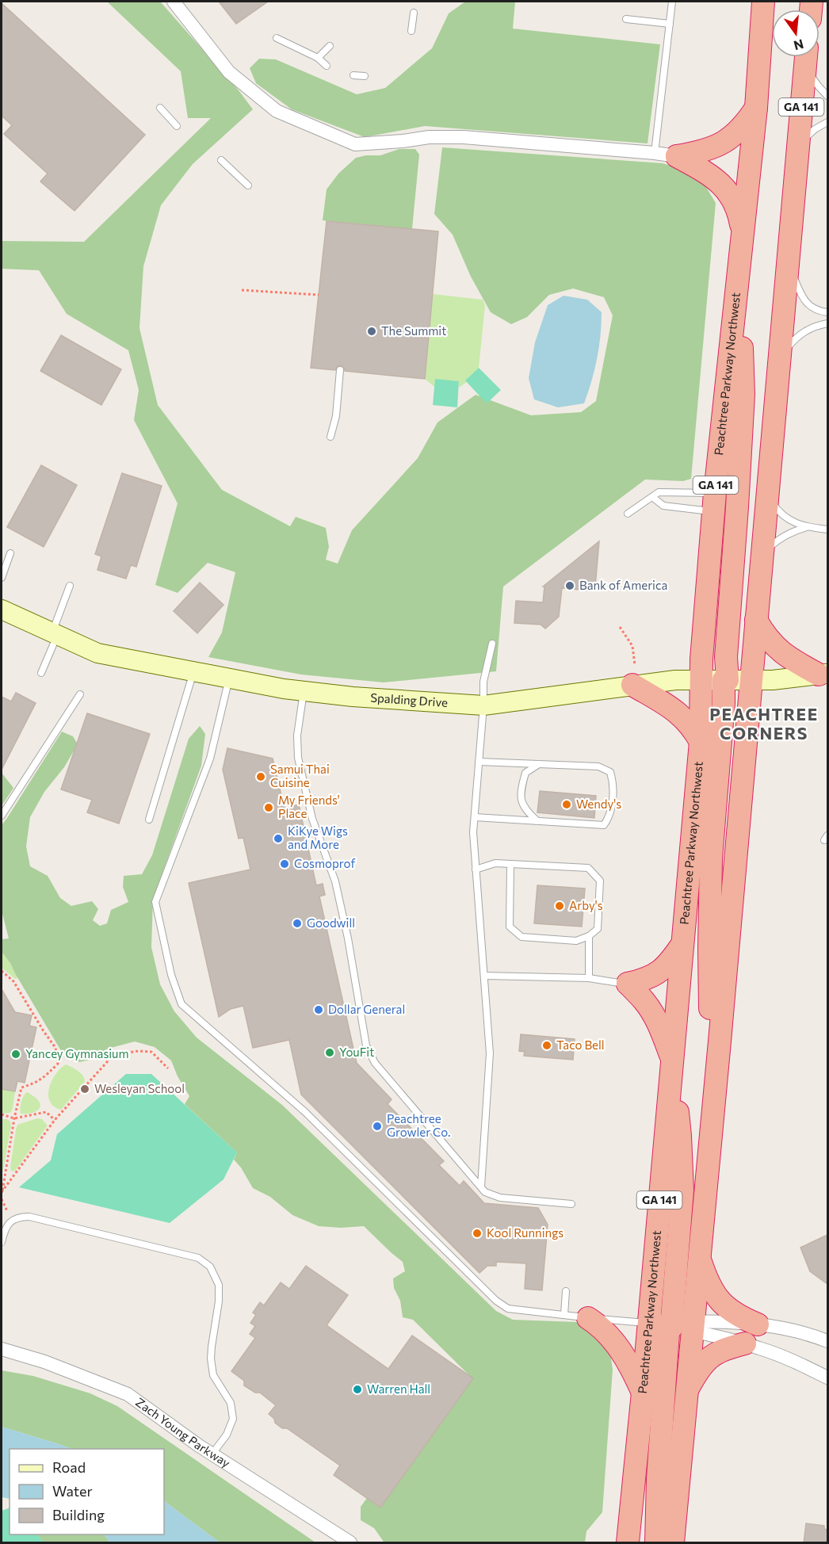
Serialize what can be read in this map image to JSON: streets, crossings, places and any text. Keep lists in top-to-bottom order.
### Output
{
  "streets": {
    "highway": ["GA 141", "Peachtree Parkway Northwest"],
    "main road": ["Spalding Drive"],
    "street": ["Zach Young Parkway"]
  },
  "crossings": [
    ["Peachtree Parkway Northwest", "Spalding Drive"]
  ],
  "districts": ["PEACHTREE CORNERS"],
  "places": [
    "The Summit",
    "Bank of America",
    "Samui Thai Cuisine",
    "Wendy's",
    "My Friends' Place",
    "KiKye Wigs and More",
    "Cosmoprof",
    "Arby's",
    "Goodwill",
    "Dollar General",
    "Taco Bell",
    "YouFit",
    "Yancey Gymnasium",
    "Wesleyan School",
    "Peachtree Growler Co.",
    "Kool Runnings",
    "Warren Hall"
  ],
  "legend": ["Road", "Water", "Building"],
  "north": "bottom"
}
